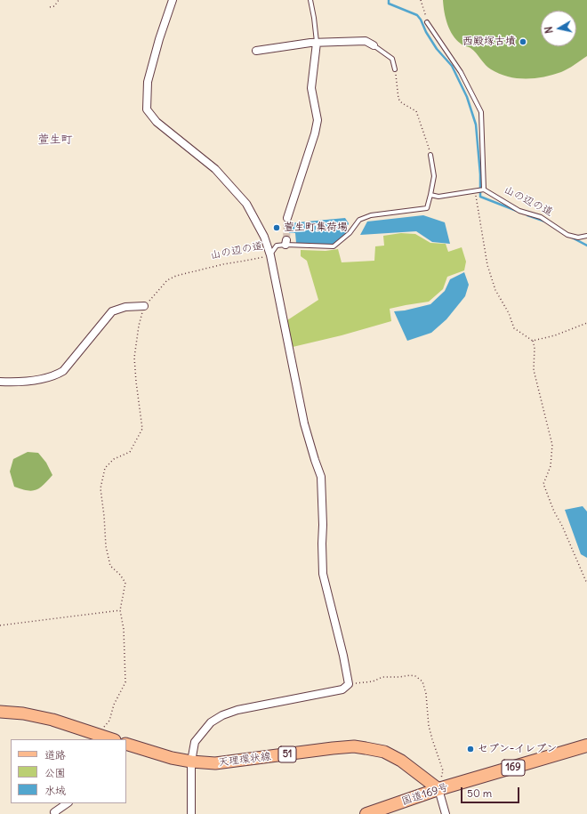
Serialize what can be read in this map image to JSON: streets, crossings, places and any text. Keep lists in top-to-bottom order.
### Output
{
  "streets": {
    "highway": ["169", "国道169号"],
    "main road": ["51", "天理環状線"],
    "lane": ["山の辺の道"]
  },
  "crossings": [
    ["天理環状線", "国道169号"]
  ],
  "districts": ["萱生町"],
  "places": ["西殿塚古墳", "萱生町集荷場", "セブン-イレブン"],
  "legend": ["道路", "公園", "水域"],
  "scale_bar": "50 m",
  "north": "left"
}
